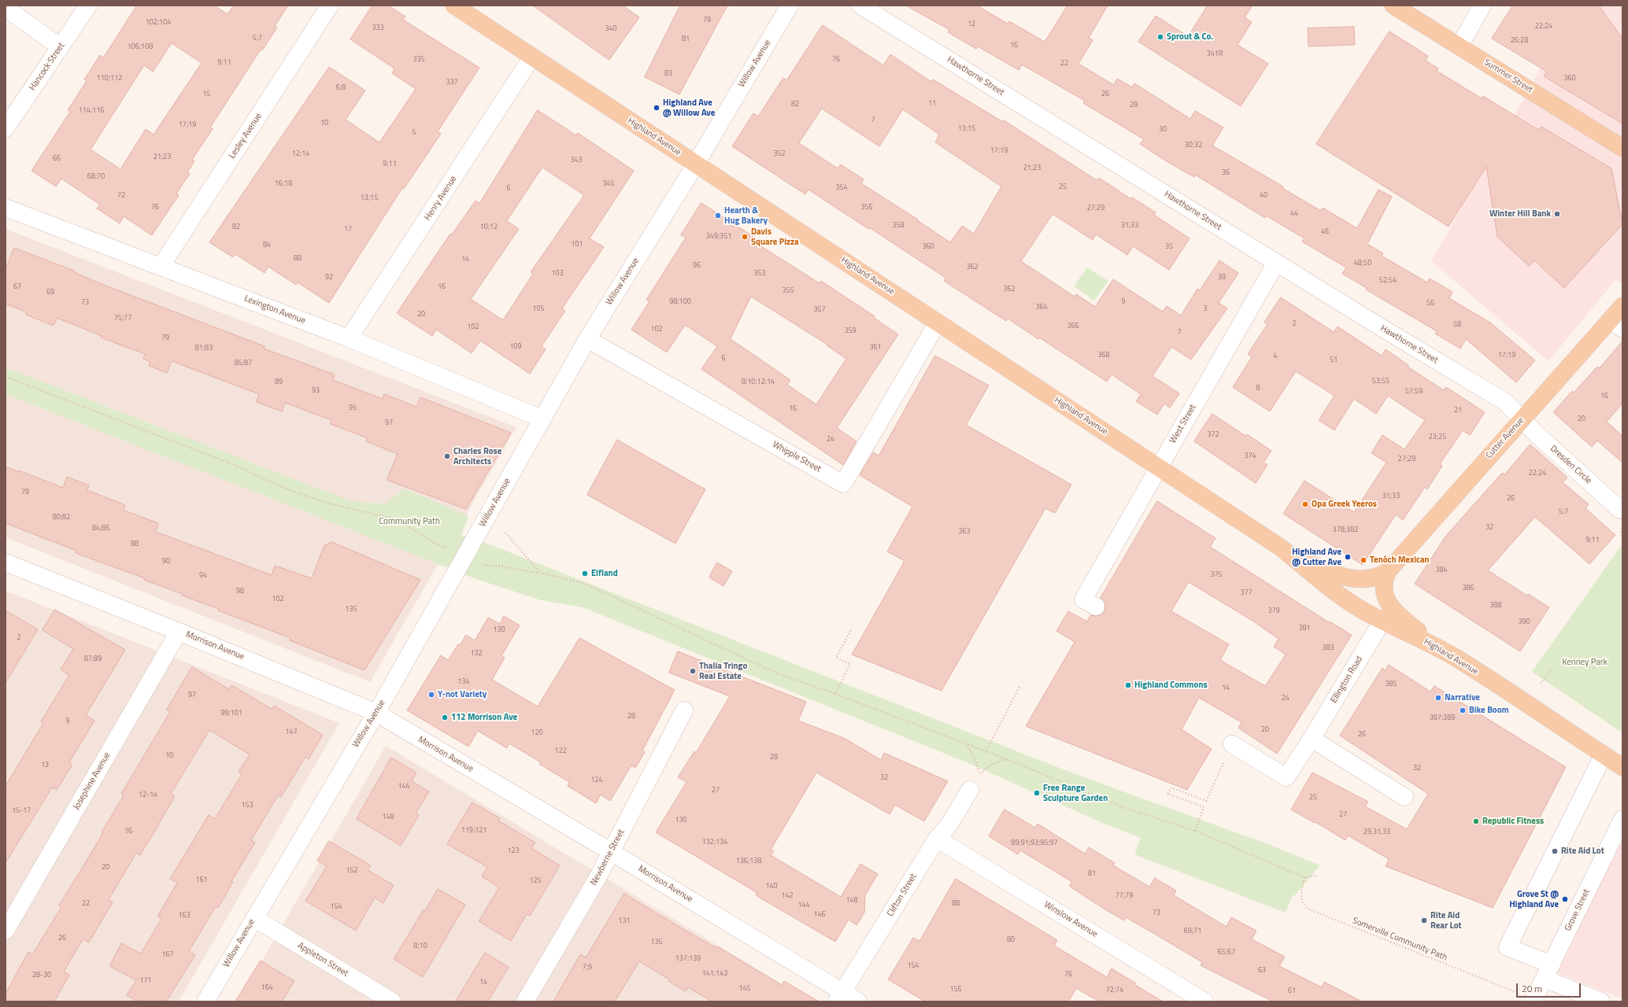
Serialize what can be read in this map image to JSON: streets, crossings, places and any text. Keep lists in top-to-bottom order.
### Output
{
  "streets": {
    "main road": ["Summer Street", "Highland Avenue", "Cutter Avenue"],
    "street": [
      "Willow Avenue",
      "Hancock Street",
      "Hawthorne Street",
      "Lesley Avenue",
      "Henry Avenue",
      "Lexington Avenue",
      "West Street",
      "Whipple Street",
      "Dresden Circle",
      "Morrison Avenue",
      "Ellington Road",
      "Josephine Avenue",
      "Newberne Street",
      "Clifton Street",
      "Grove Street",
      "Winslow Avenue",
      "Appleton Street"
    ],
    "path": ["Somerville Community Path"]
  },
  "crossings": [
    ["Willow Avenue", "Highland Avenue"],
    ["Willow Avenue", "Lexington Avenue"],
    ["Willow Avenue", "Whipple Street"],
    ["Willow Avenue", "Morrison Avenue"],
    ["Willow Avenue", "Appleton Street"],
    ["Hawthorne Street", "West Street"],
    ["Hawthorne Street", "Cutter Avenue"],
    ["Hawthorne Street", "Dresden Circle"],
    ["Lesley Avenue", "Lexington Avenue"],
    ["Highland Avenue", "Henry Avenue"],
    ["Highland Avenue", "West Street"],
    ["Highland Avenue", "Cutter Avenue"],
    ["Highland Avenue", "Whipple Street"],
    ["Highland Avenue", "Ellington Road"],
    ["Henry Avenue", "Lexington Avenue"],
    ["Cutter Avenue", "Dresden Circle"],
    ["Morrison Avenue", "Josephine Avenue"],
    ["Morrison Avenue", "Newberne Street"],
    ["Morrison Avenue", "Clifton Street"],
    ["Clifton Street", "Winslow Avenue"],
    ["Grove Street", "Somerville Community Path"]
  ],
  "parks": ["Community Path", "Kenney Park"],
  "places": [
    "Sprout & Co.",
    "Highland Ave @ Willow Ave",
    "Winter Hill Bank",
    "Hearth & Hug Bakery",
    "Davis Square Pizza",
    "Charles Rose Architects",
    "Opa Greek Yeeros",
    "Highland Ave @ Cutter Ave",
    "Tenóch Mexican",
    "Elfland",
    "Thalia Tringo Real Estate",
    "Highland Commons",
    "Y-not Variety",
    "Narrative",
    "Bike Boom",
    "112 Morrison Ave",
    "Free Range Sculpture Garden",
    "Republic Fitness",
    "Rite Aid Lot",
    "Grove St @ Highland Ave",
    "Rite Aid Rear Lot"
  ],
  "house_numbers": [
    "79",
    "102;104",
    "12",
    "22;24",
    "333",
    "340",
    "5;7",
    "81",
    "26;28",
    "16",
    "106;108",
    "341R",
    "335",
    "76",
    "9;11",
    "22",
    "83",
    "110;112",
    "360",
    "337",
    "6;8",
    "15",
    "26",
    "11",
    "82",
    "28",
    "114;116",
    "7",
    "10",
    "17;19",
    "13;15",
    "30",
    "5",
    "30;32",
    "17;19",
    "12;14",
    "352",
    "21;23",
    "66",
    "343",
    "9;11",
    "21;23",
    "36",
    "68;70",
    "16;18",
    "345",
    "25",
    "354",
    "6",
    "72",
    "40",
    "13;15",
    "76",
    "356",
    "27;29",
    "44",
    "358",
    "31;33",
    "82",
    "10;12",
    "17",
    "46",
    "349;351",
    "101",
    "84",
    "360",
    "35",
    "88",
    "14",
    "48;50",
    "96",
    "362",
    "103",
    "353",
    "92",
    "39",
    "52;54",
    "67",
    "16",
    "362",
    "355",
    "69",
    "98;100",
    "9",
    "73",
    "56",
    "364",
    "105",
    "3",
    "357",
    "20",
    "75;77",
    "2",
    "58",
    "366",
    "102",
    "102",
    "359",
    "7",
    "79",
    "109",
    "361",
    "81;83",
    "368",
    "17;19",
    "4",
    "6",
    "51",
    "85;87",
    "53;55",
    "89",
    "8;10;12;14",
    "8",
    "93",
    "57;59",
    "16",
    "95",
    "16",
    "21",
    "20",
    "97",
    "372",
    "23;25",
    "24",
    "374",
    "27;29",
    "22;24",
    "78",
    "31;33",
    "26",
    "5;7",
    "80;82",
    "32",
    "84;86",
    "378;382",
    "363",
    "9;11",
    "88",
    "90",
    "384",
    "375",
    "94",
    "386",
    "98",
    "377",
    "102",
    "388",
    "135",
    "379",
    "390",
    "381",
    "130",
    "2",
    "383",
    "132",
    "87;89",
    "134",
    "385",
    "14",
    "97",
    "24",
    "99;101",
    "28",
    "387;389",
    "9",
    "20",
    "147",
    "120",
    "26",
    "122",
    "10",
    "28",
    "13",
    "32",
    "32",
    "124",
    "144",
    "27",
    "12-14",
    "25",
    "153",
    "15-17",
    "27",
    "148",
    "130",
    "119;121",
    "16",
    "29,31,33",
    "132;134",
    "89;91;93;95;97",
    "123",
    "136;138",
    "20",
    "152",
    "81",
    "161",
    "125",
    "140",
    "142",
    "77;79",
    "148",
    "22",
    "88",
    "144",
    "154",
    "73",
    "146",
    "163",
    "131",
    "69;71",
    "26",
    "80",
    "135",
    "8;10",
    "65;67",
    "167",
    "137;139",
    "154",
    "7;9",
    "63",
    "141;143",
    "76",
    "28-30",
    "171",
    "14",
    "164",
    "145",
    "156",
    "72;74",
    "61"
  ],
  "scale_bar": "20 m"
}
